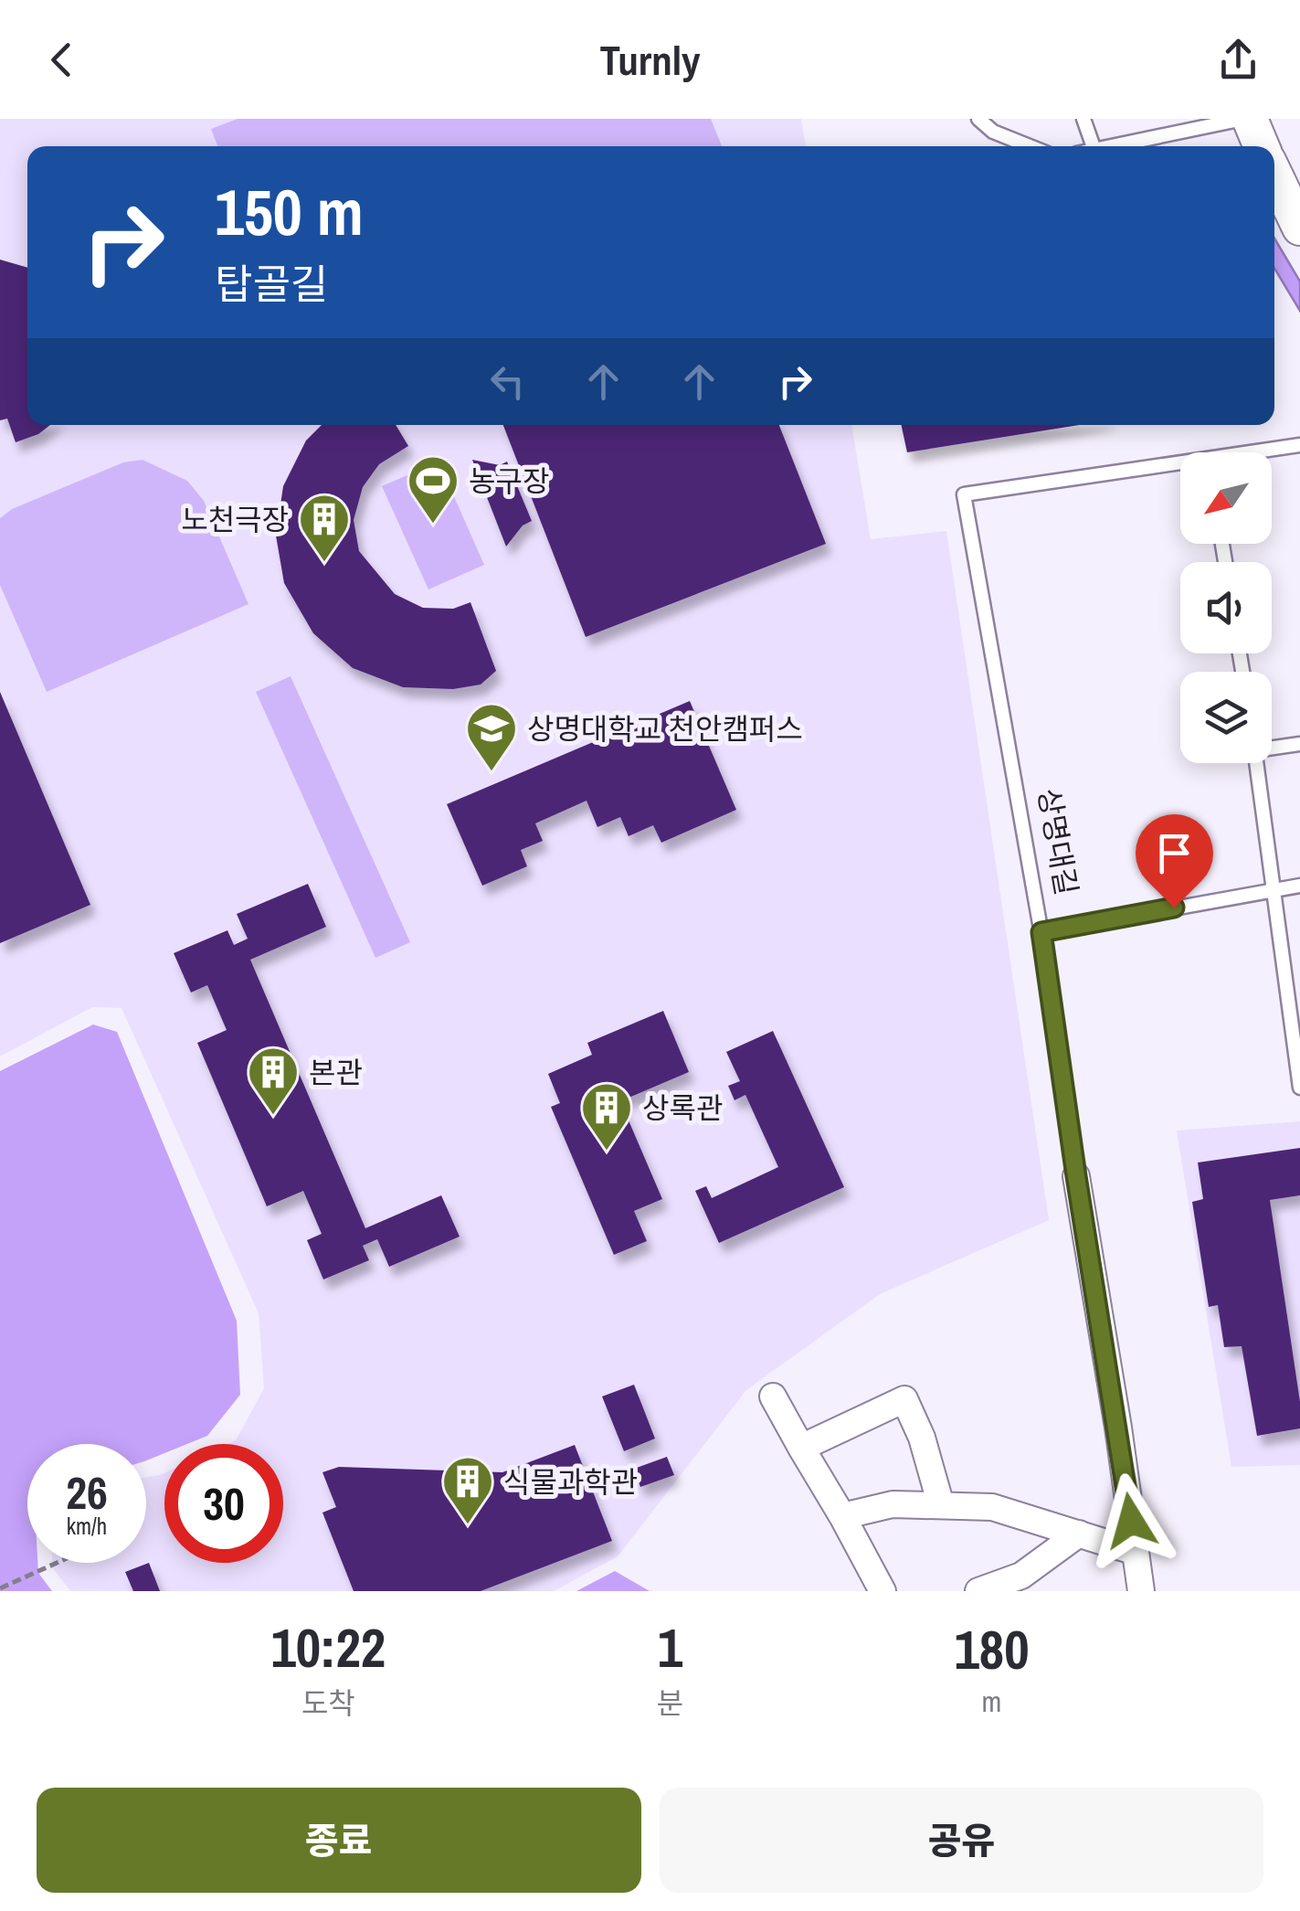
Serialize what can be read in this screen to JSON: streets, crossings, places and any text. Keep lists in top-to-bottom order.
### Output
{
  "streets": {
    "street": ["상명대길"]
  },
  "places": {
    "sports": ["농구장"],
    "building": [
      "노천극장",
      "본관",
      "상록관",
      "식물과학관"
    ],
    "school or university": ["상명대학교 천안캠퍼스"]
  },
  "north": "bottom left",
  "page": {
    "header": "Turnly",
    "turn": ["150 m", "탑골길"],
    "speed": "26 km/h",
    "limit": "30",
    "eta": [
      "10:22",
      "도착",
      "1",
      "분",
      "180",
      "m"
    ],
    "buttons": ["종료", "공유"]
  }
}
